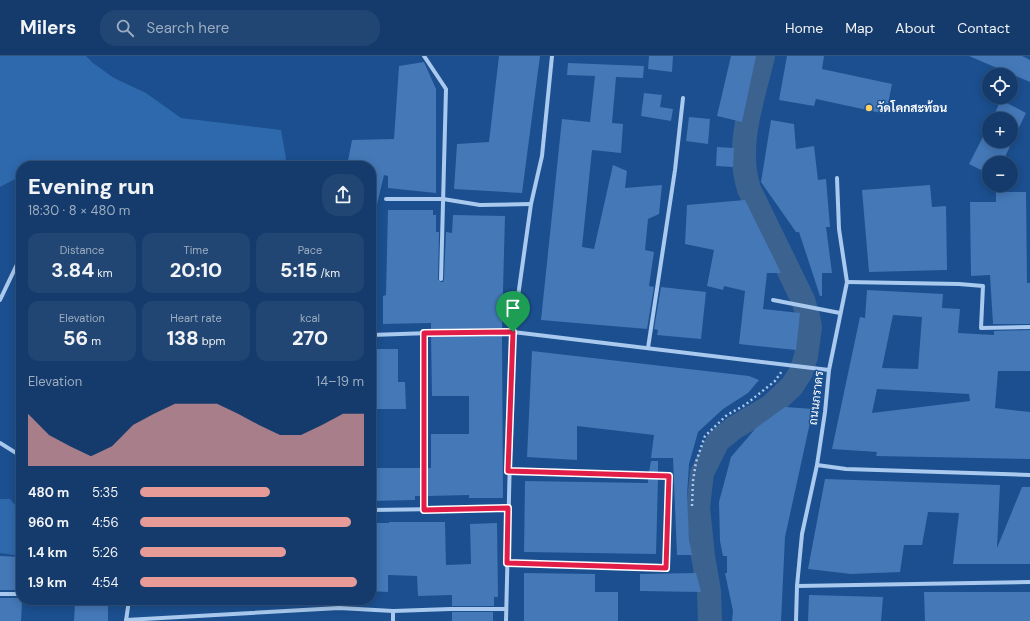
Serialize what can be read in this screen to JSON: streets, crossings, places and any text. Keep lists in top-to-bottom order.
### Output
{
  "streets": {
    "street": ["ถนนภราดร"]
  },
  "places": ["วัดโคกสะท้อน"],
  "page": {
    "header": "Milers",
    "search": "Search here",
    "nav": [
      "Home",
      "Map",
      "About",
      "Contact"
    ],
    "map_buttons": ["+", "−"],
    "heading": ["Evening run", "18:30 · 8 × 480 m"],
    "stats": [
      ["Distance", "3.84 km"],
      ["Time", "20:10"],
      ["Pace", "5:15 /km"],
      ["Elevation", "56 m"],
      ["Heart rate", "138 bpm"],
      ["kcal", "270"]
    ],
    "chart": ["Elevation", "14–19 m"],
    "list": [
      {
        "name": "480 m",
        "note": "5:35"
      },
      {
        "name": "960 m",
        "note": "4:56"
      },
      {
        "name": "1.4 km",
        "note": "5:26"
      },
      {
        "name": "1.9 km",
        "note": "4:54"
      }
    ]
  }
}
